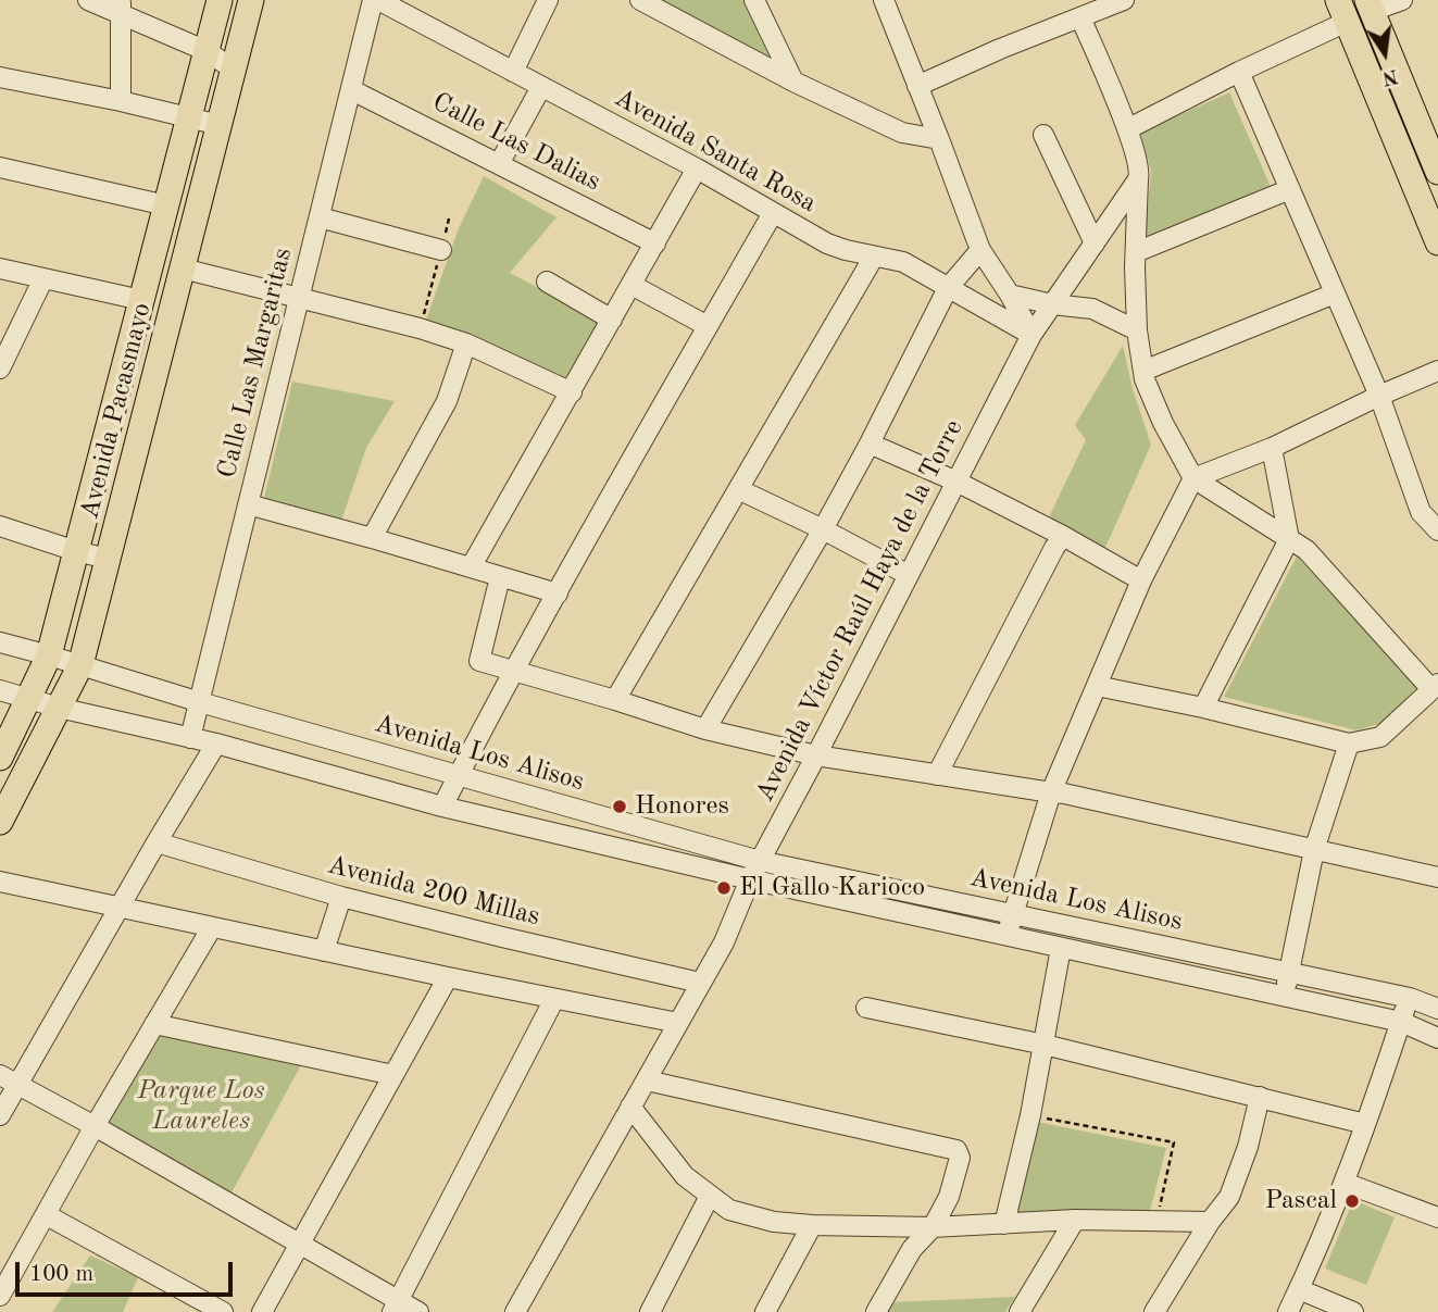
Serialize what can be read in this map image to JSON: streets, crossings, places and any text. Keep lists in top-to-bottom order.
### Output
{
  "streets": {
    "main road": ["Avenida Pacasmayo"],
    "street": [
      "Calle Las Dalias",
      "Avenida Santa Rosa",
      "Calle Las Margaritas",
      "Avenida Víctor Raúl Haya de la Torre",
      "Avenida Los Alisos",
      "Avenida 200 Millas"
    ]
  },
  "crossings": [
    ["Calle Las Dalias", "Calle Las Margaritas"],
    ["Avenida Santa Rosa", "Calle Las Margaritas"],
    ["Avenida Santa Rosa", "Avenida Víctor Raúl Haya de la Torre"],
    ["Calle Las Margaritas", "Avenida Los Alisos"],
    ["Avenida Pacasmayo", "Avenida Los Alisos"],
    ["Avenida Víctor Raúl Haya de la Torre", "Avenida Los Alisos"],
    ["Avenida Víctor Raúl Haya de la Torre", "Avenida 200 Millas"]
  ],
  "parks": ["Parque Los Laureles"],
  "places": ["Honores", "El Gallo Karioco", "Pascal"],
  "scale_bar": "100 m",
  "north": "bottom"
}
